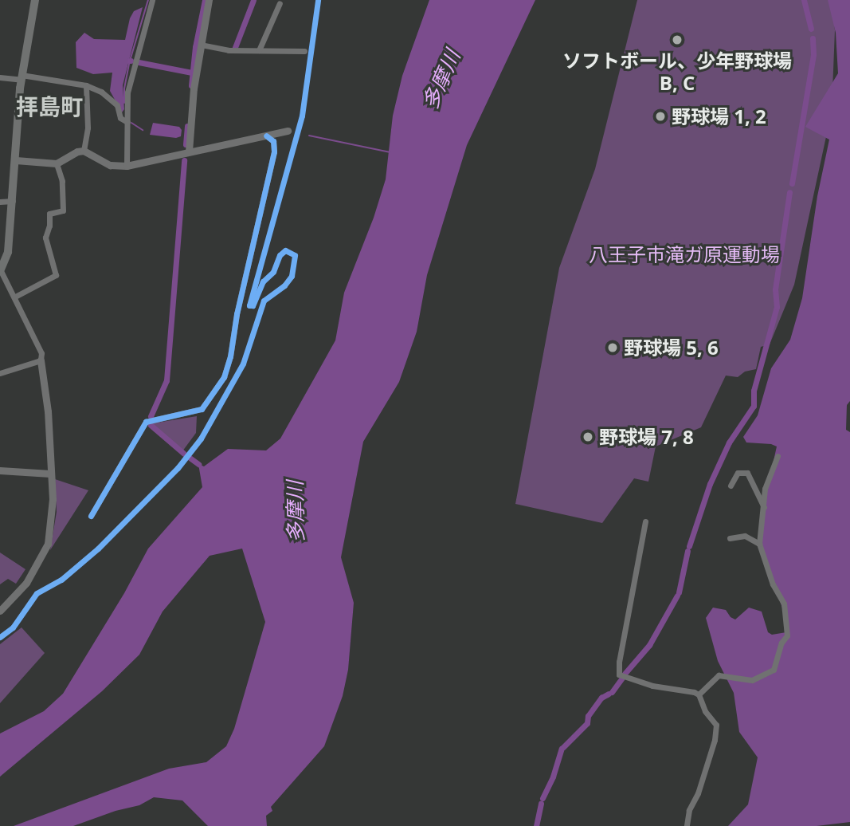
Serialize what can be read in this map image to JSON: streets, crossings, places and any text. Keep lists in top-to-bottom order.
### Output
{
  "districts": ["拝島町"],
  "water": ["多摩川"],
  "parks": ["八王子市滝ガ原運動場"],
  "places": [
    "ソフトボール、少年野球場 B, C",
    "野球場 1, 2",
    "野球場 5, 6",
    "野球場 7, 8"
  ]
}
